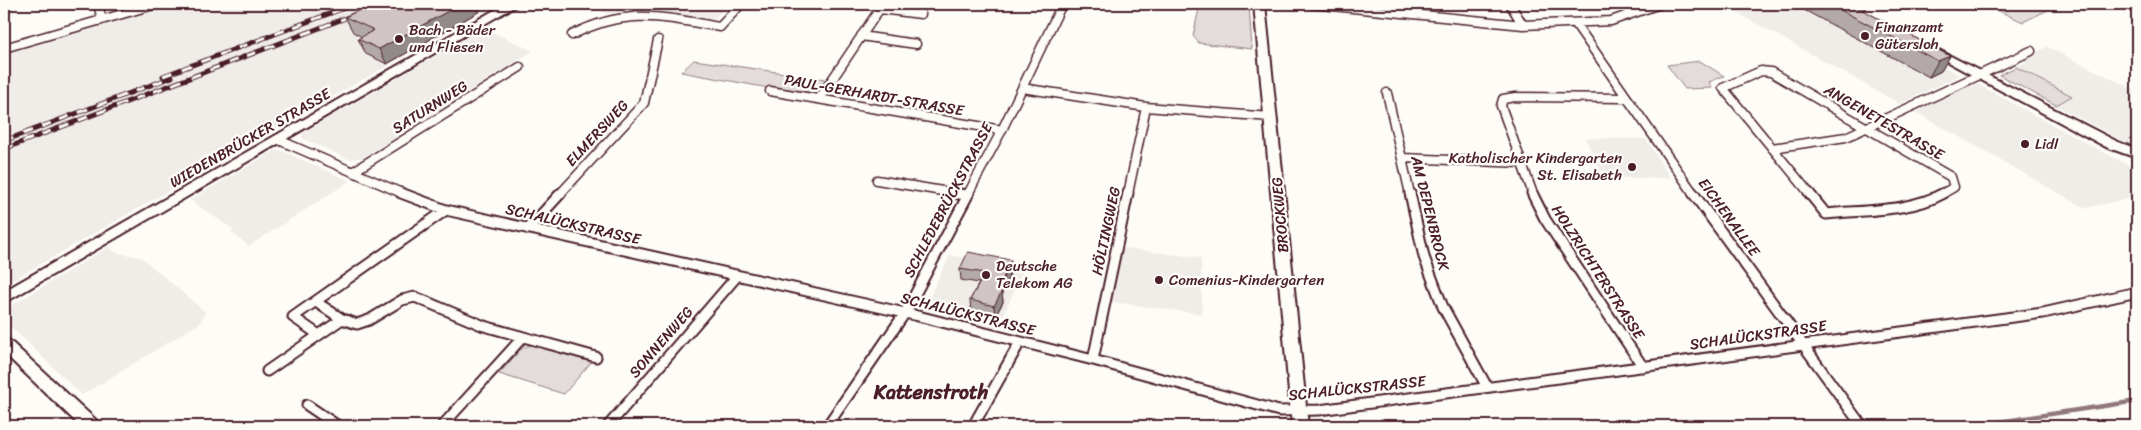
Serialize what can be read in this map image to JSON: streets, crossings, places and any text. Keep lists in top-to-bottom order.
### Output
{
  "streets": {
    "street": [
      "PAUL-GERHARDT-STRASSE",
      "SATURNWEG",
      "ANGENETESTRASSE",
      "ELMERSWEG",
      "WIEDENBRÜCKER STRASSE",
      "SCHLEDEBRÜCKSTRASSE",
      "AM DEPENBROCK",
      "BROCKWEG",
      "EICHENALLEE",
      "SCHALÜCKSTRASSE",
      "HÖLTINGWEG",
      "HOLZRICHTERSTRASSE",
      "SONNENWEG"
    ]
  },
  "crossings": [
    ["PAUL-GERHARDT-STRASSE", "SCHLEDEBRÜCKSTRASSE"],
    ["SATURNWEG", "SCHALÜCKSTRASSE"],
    ["ELMERSWEG", "SCHALÜCKSTRASSE"],
    ["WIEDENBRÜCKER STRASSE", "SCHALÜCKSTRASSE"],
    ["SCHLEDEBRÜCKSTRASSE", "SCHALÜCKSTRASSE"],
    ["AM DEPENBROCK", "SCHALÜCKSTRASSE"],
    ["BROCKWEG", "SCHALÜCKSTRASSE"],
    ["EICHENALLEE", "SCHALÜCKSTRASSE"],
    ["EICHENALLEE", "HOLZRICHTERSTRASSE"],
    ["SCHALÜCKSTRASSE", "HÖLTINGWEG"],
    ["SCHALÜCKSTRASSE", "HOLZRICHTERSTRASSE"],
    ["SCHALÜCKSTRASSE", "SONNENWEG"]
  ],
  "districts": ["Kattenstroth"],
  "places": [
    "Finanzamt Gütersloh",
    "Bach - Bäder und Fliesen",
    "Lidl",
    "Katholischer Kindergarten St. Elisabeth",
    "Deutsche Telekom AG",
    "Comenius-Kindergarten"
  ]
}
